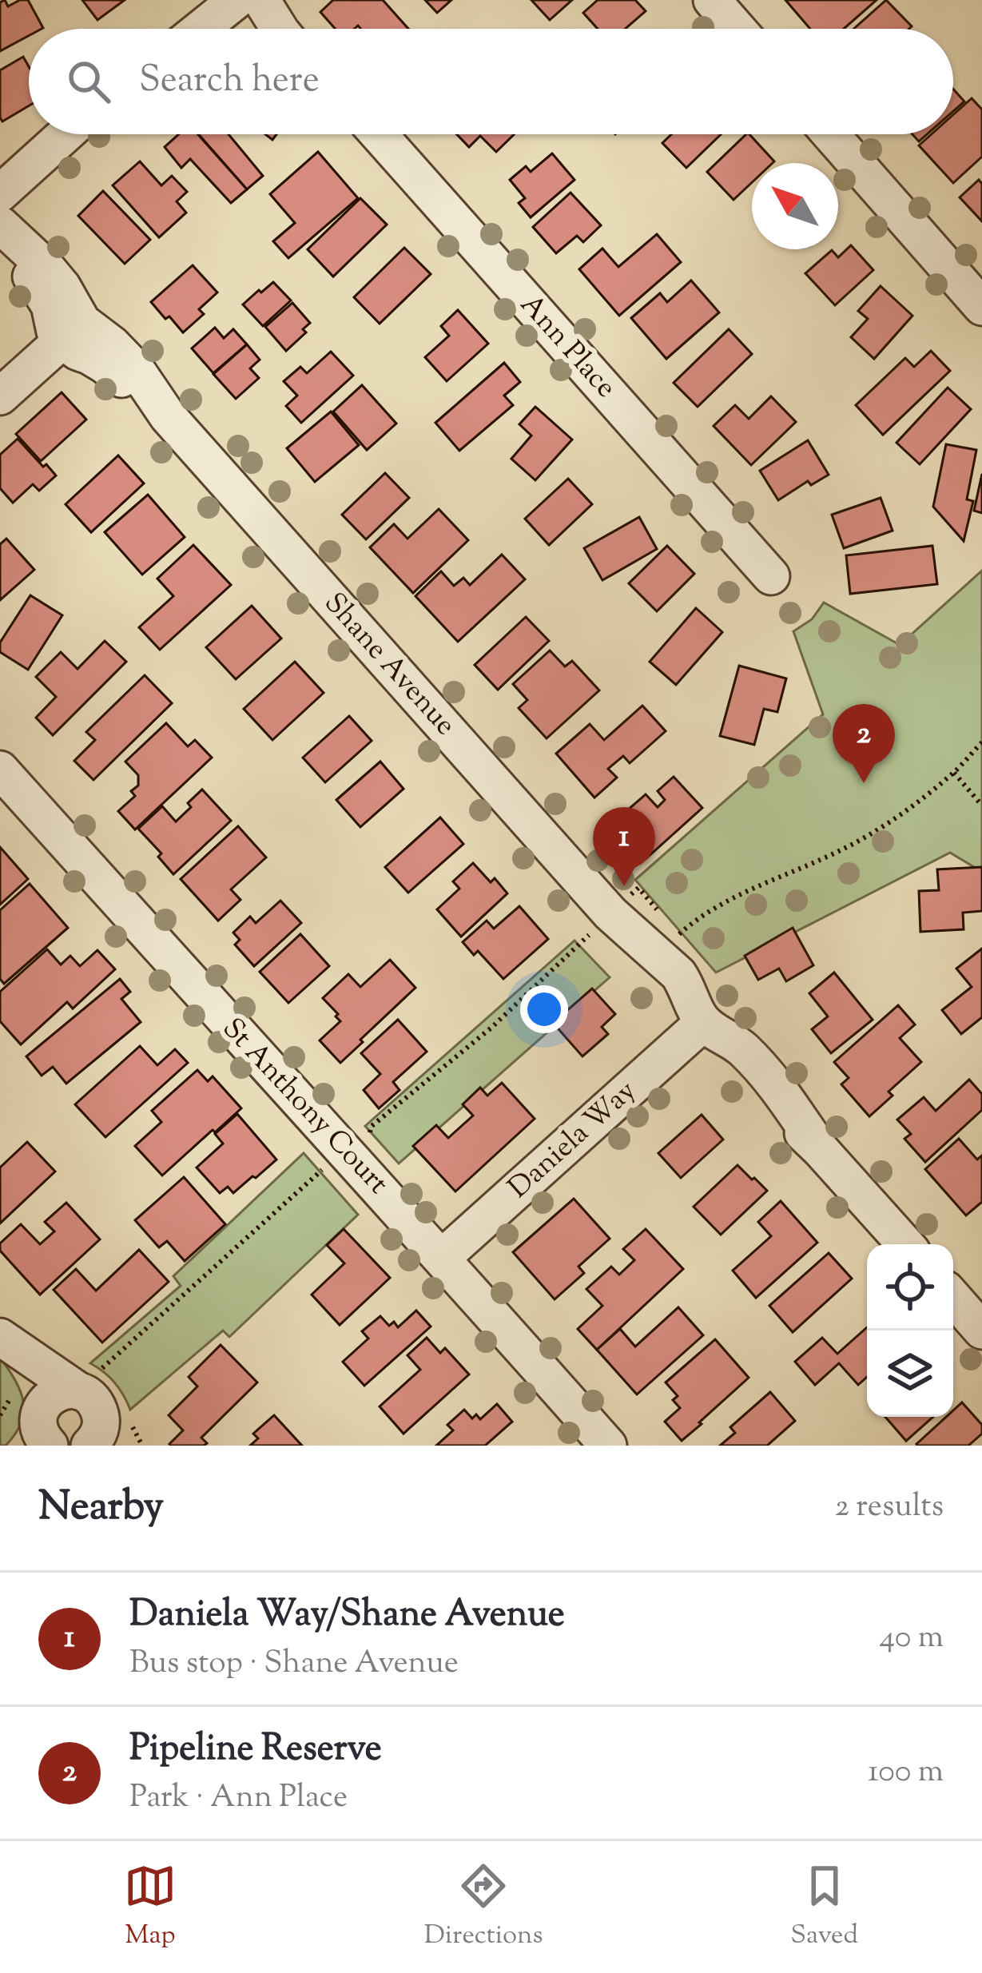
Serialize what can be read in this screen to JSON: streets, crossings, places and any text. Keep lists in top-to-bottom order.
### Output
{
  "streets": {
    "street": [
      "Ann Place",
      "Shane Avenue",
      "St Anthony Court",
      "Daniela Way"
    ]
  },
  "crossings": [
    ["Shane Avenue", "Daniela Way"],
    ["St Anthony Court", "Daniela Way"]
  ],
  "north": "top left",
  "page": {
    "search": "Search here",
    "pins": ["2", "1"],
    "heading": ["Nearby", "2 results"],
    "list": [
      {
        "mark": "1",
        "name": "Daniela Way/Shane Avenue",
        "note": "Bus stop · Shane Avenue",
        "value": "40 m"
      },
      {
        "mark": "2",
        "name": "Pipeline Reserve",
        "note": "Park · Ann Place",
        "value": "100 m"
      }
    ],
    "nav": ["Map", "Directions", "Saved"]
  }
}
